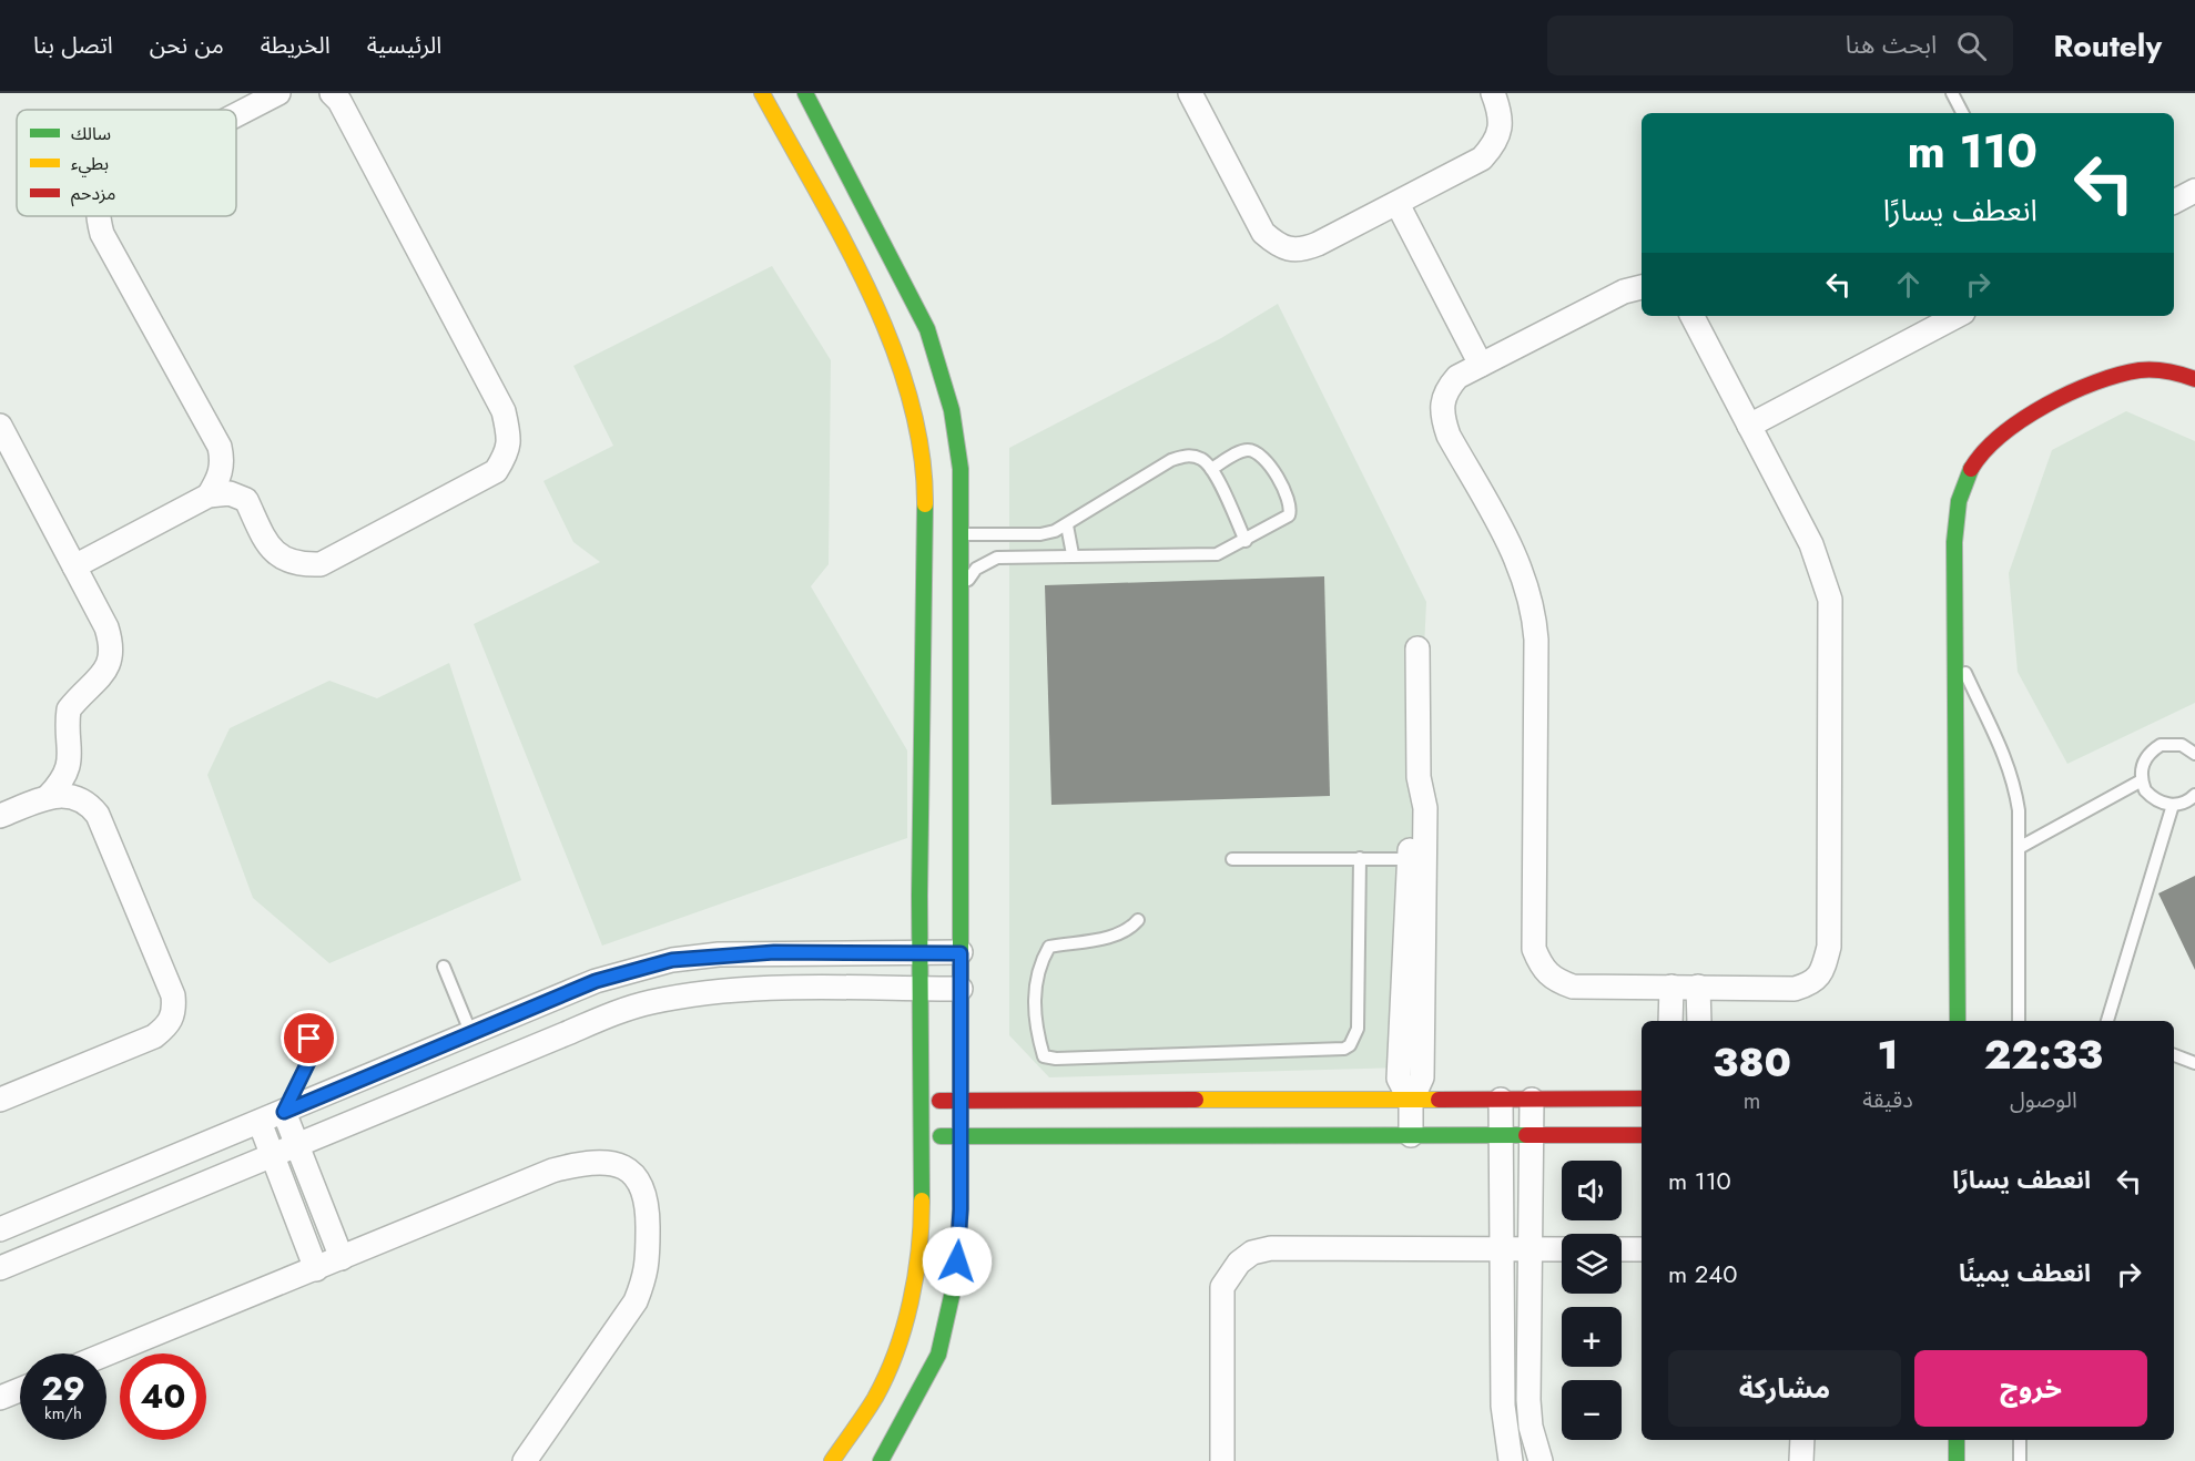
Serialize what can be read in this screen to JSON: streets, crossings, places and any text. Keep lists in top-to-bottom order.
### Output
{
  "legend": ["سالك", "بطيء", "مزدحم"],
  "page": {
    "header": "Routely",
    "search": "ابحث هنا",
    "nav": [
      "الرئيسية",
      "الخريطة",
      "من نحن",
      "اتصل بنا"
    ],
    "turn": ["110 m", "انعطف يسارًا"],
    "eta": [
      "22:33",
      "الوصول",
      "1",
      "دقيقة",
      "380",
      "m"
    ],
    "list": [
      {
        "name": "انعطف يسارًا",
        "value": "110 m"
      },
      {
        "name": "انعطف يمينًا",
        "value": "240 m"
      }
    ],
    "map_buttons": ["+", "−"],
    "buttons": ["خروج", "مشاركة"],
    "speed": "29 km/h",
    "limit": "40"
  }
}
